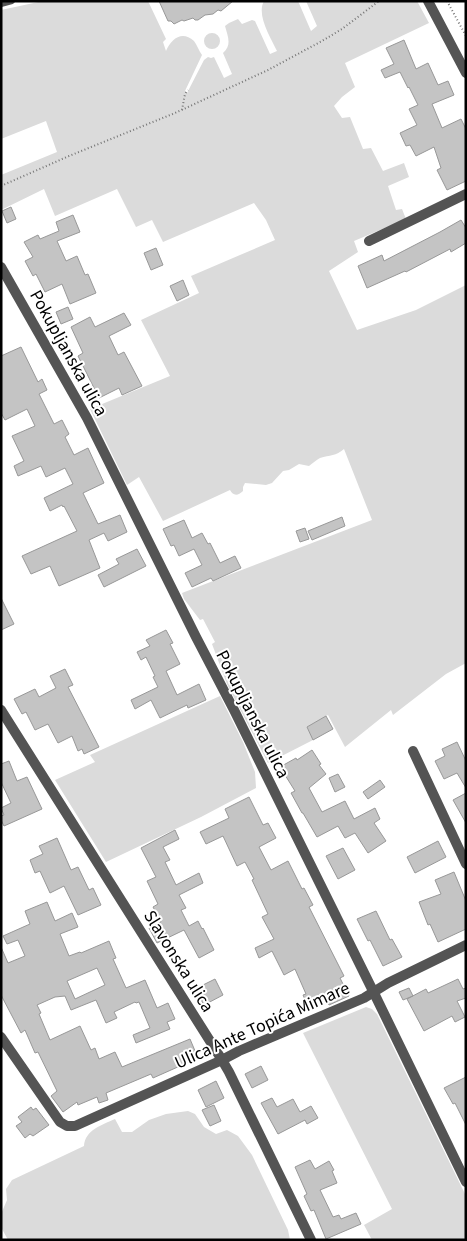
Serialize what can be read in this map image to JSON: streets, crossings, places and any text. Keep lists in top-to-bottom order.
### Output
{
  "streets": {
    "street": ["Pokupljanska ulica", "Slavonska ulica", "Ulica Ante Topića Mimare"]
  },
  "crossings": [
    ["Pokupljanska ulica", "Ulica Ante Topića Mimare"],
    ["Slavonska ulica", "Ulica Ante Topića Mimare"]
  ]
}
